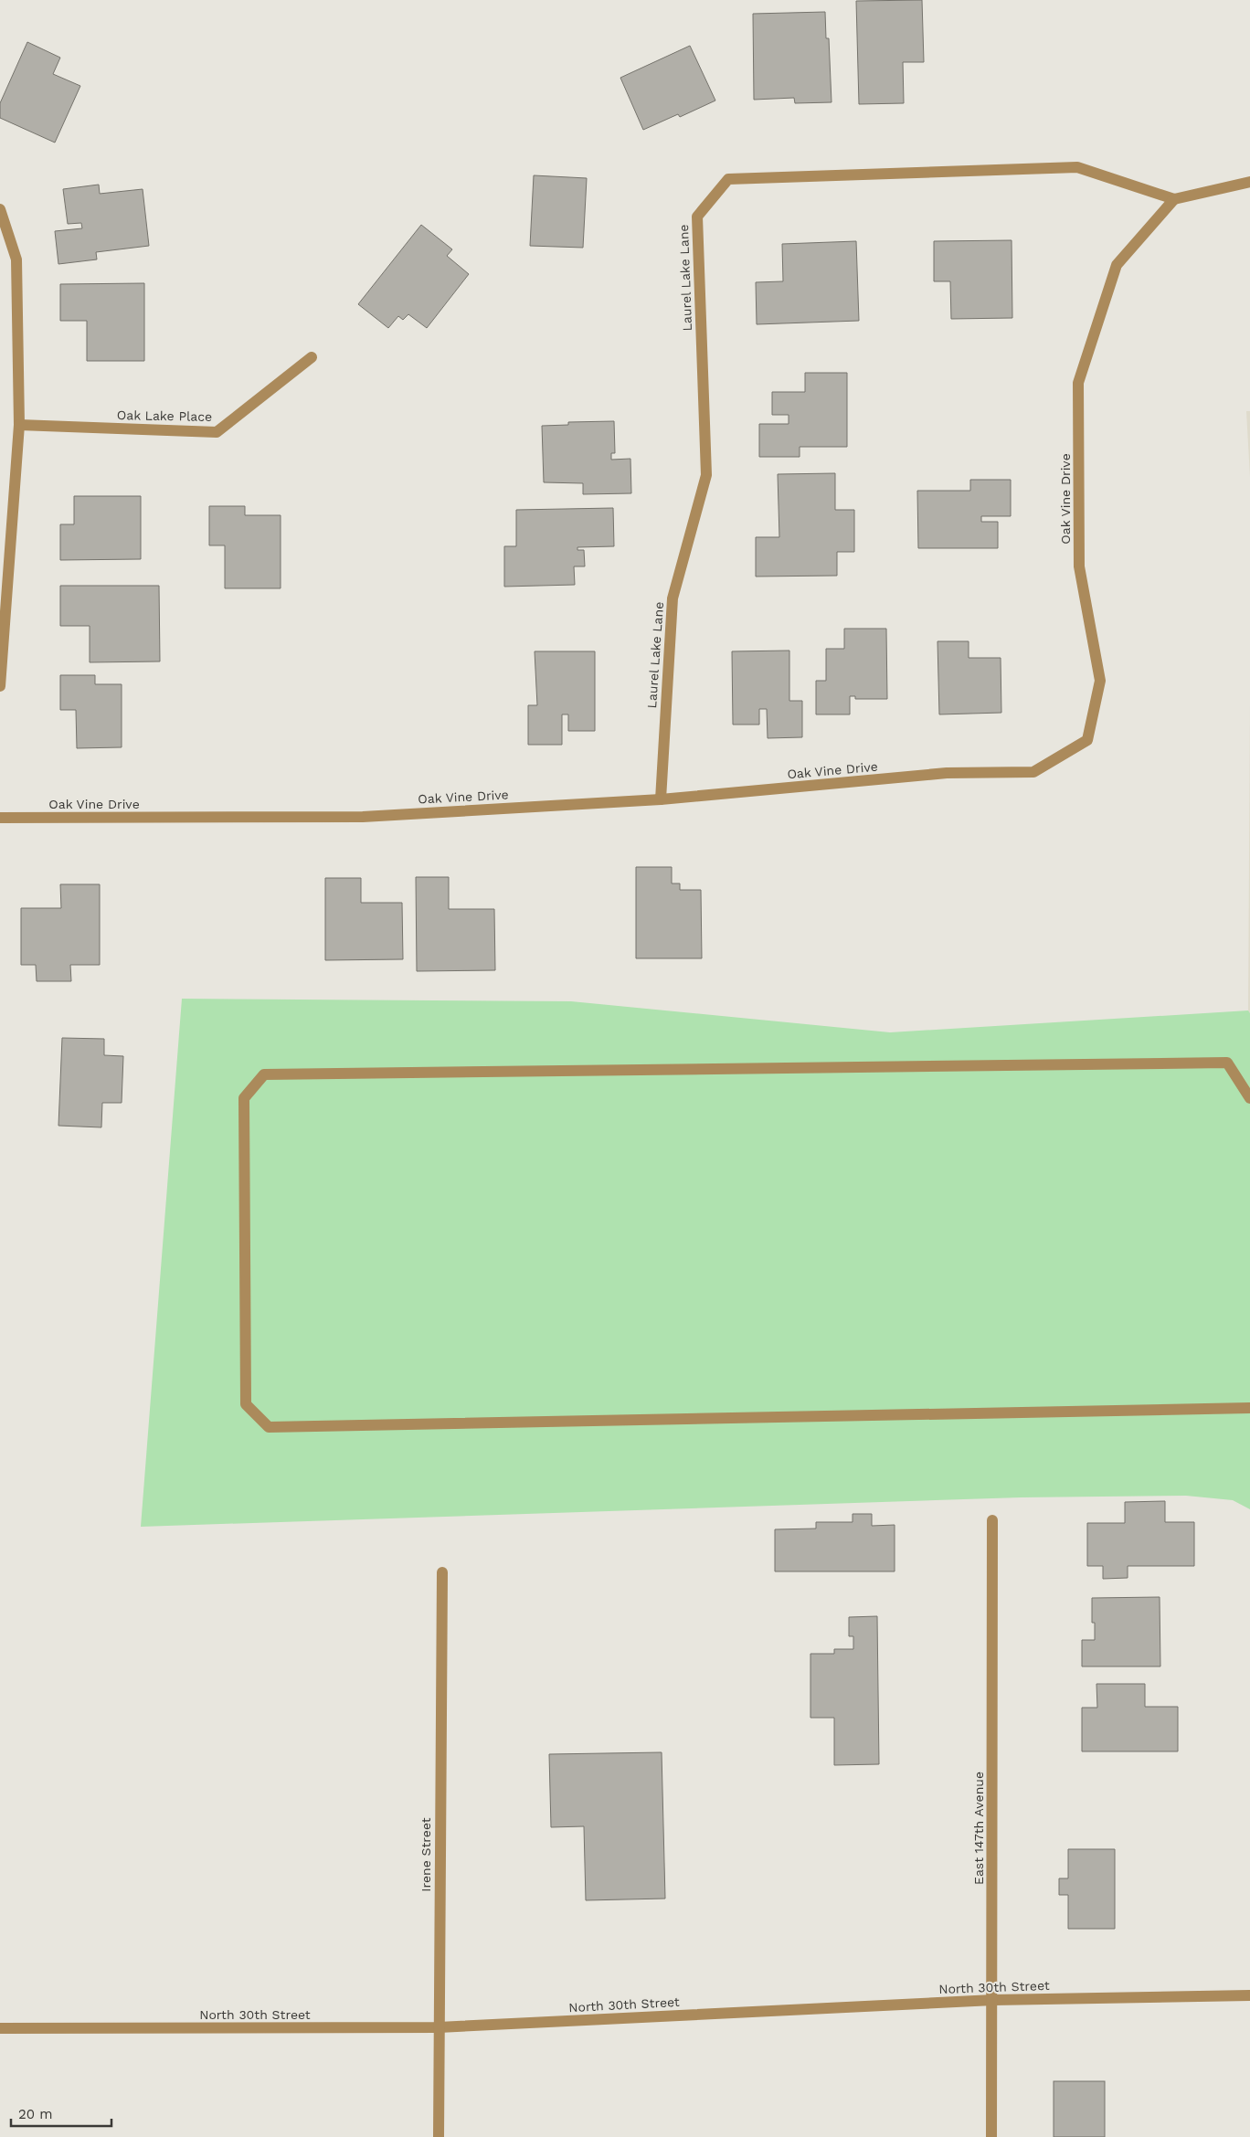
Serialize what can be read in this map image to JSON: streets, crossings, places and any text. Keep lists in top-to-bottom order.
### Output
{
  "streets": {
    "street": [
      "Laurel Lake Lane",
      "Oak Lake Place",
      "Oak Vine Drive",
      "East 147th Avenue",
      "Irene Street",
      "North 30th Street"
    ]
  },
  "crossings": [
    ["Laurel Lake Lane", "Oak Vine Drive"],
    ["East 147th Avenue", "North 30th Street"],
    ["Irene Street", "North 30th Street"]
  ],
  "scale_bar": "20 m"
}
